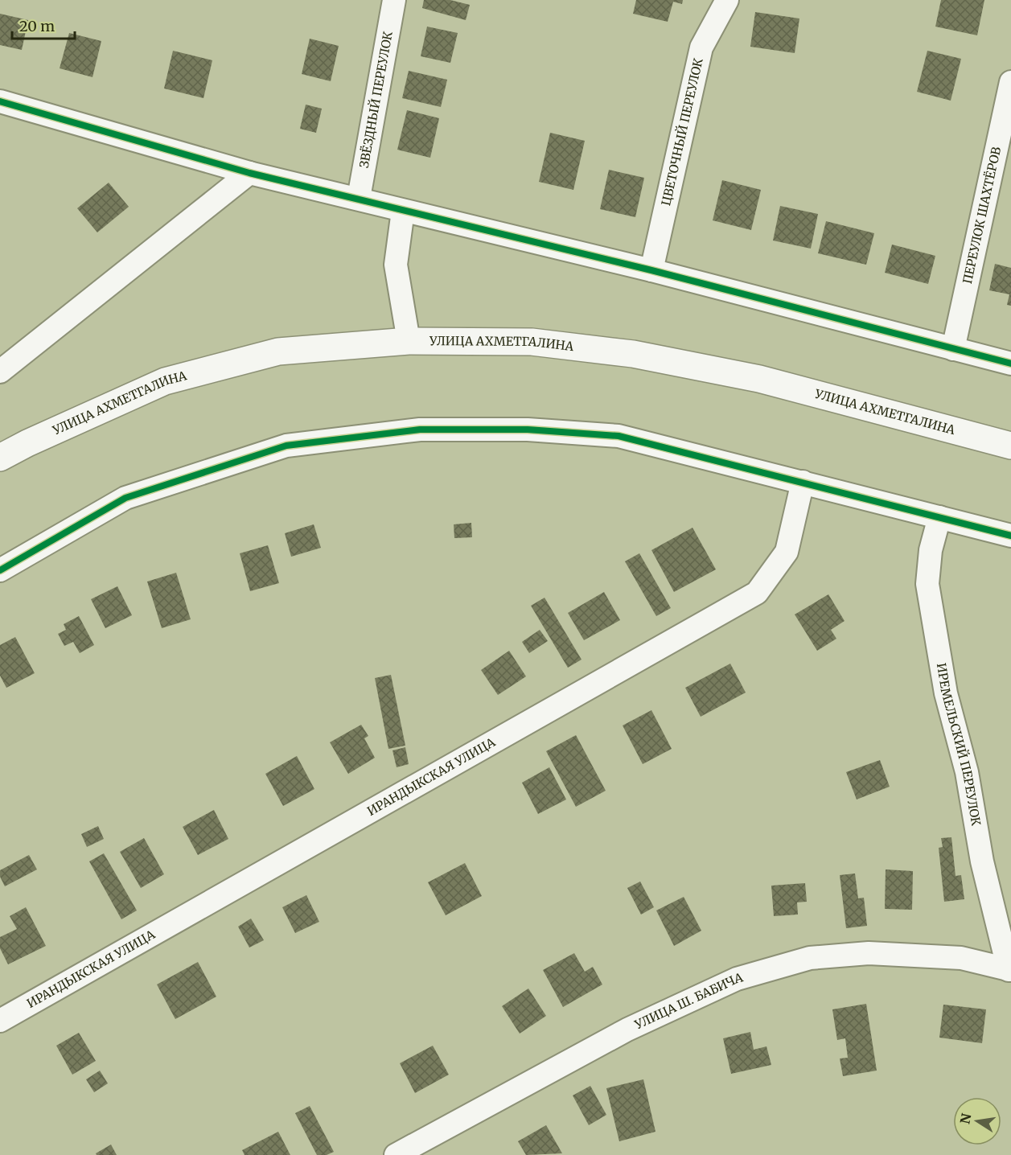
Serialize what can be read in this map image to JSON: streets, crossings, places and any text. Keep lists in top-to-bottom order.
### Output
{
  "streets": {
    "main road": ["УЛИЦА АХМЕТГАЛИНА"],
    "street": [
      "ЗВЁЗДНЫЙ ПЕРЕУЛОК",
      "ЦВЕТОЧНЫЙ ПЕРЕУЛОК",
      "ПЕРЕУЛОК ШАХТЁРОВ",
      "ИРЕМЕЛЬСКИЙ ПЕРЕУЛОК",
      "ИРАНДЫКСКАЯ УЛИЦА",
      "УЛИЦА Ш. БАБИЧА"
    ]
  },
  "crossings": [
    ["ИРЕМЕЛЬСКИЙ ПЕРЕУЛОК", "УЛИЦА Ш. БАБИЧА"]
  ],
  "scale_bar": "20 m",
  "north": "left"
}
